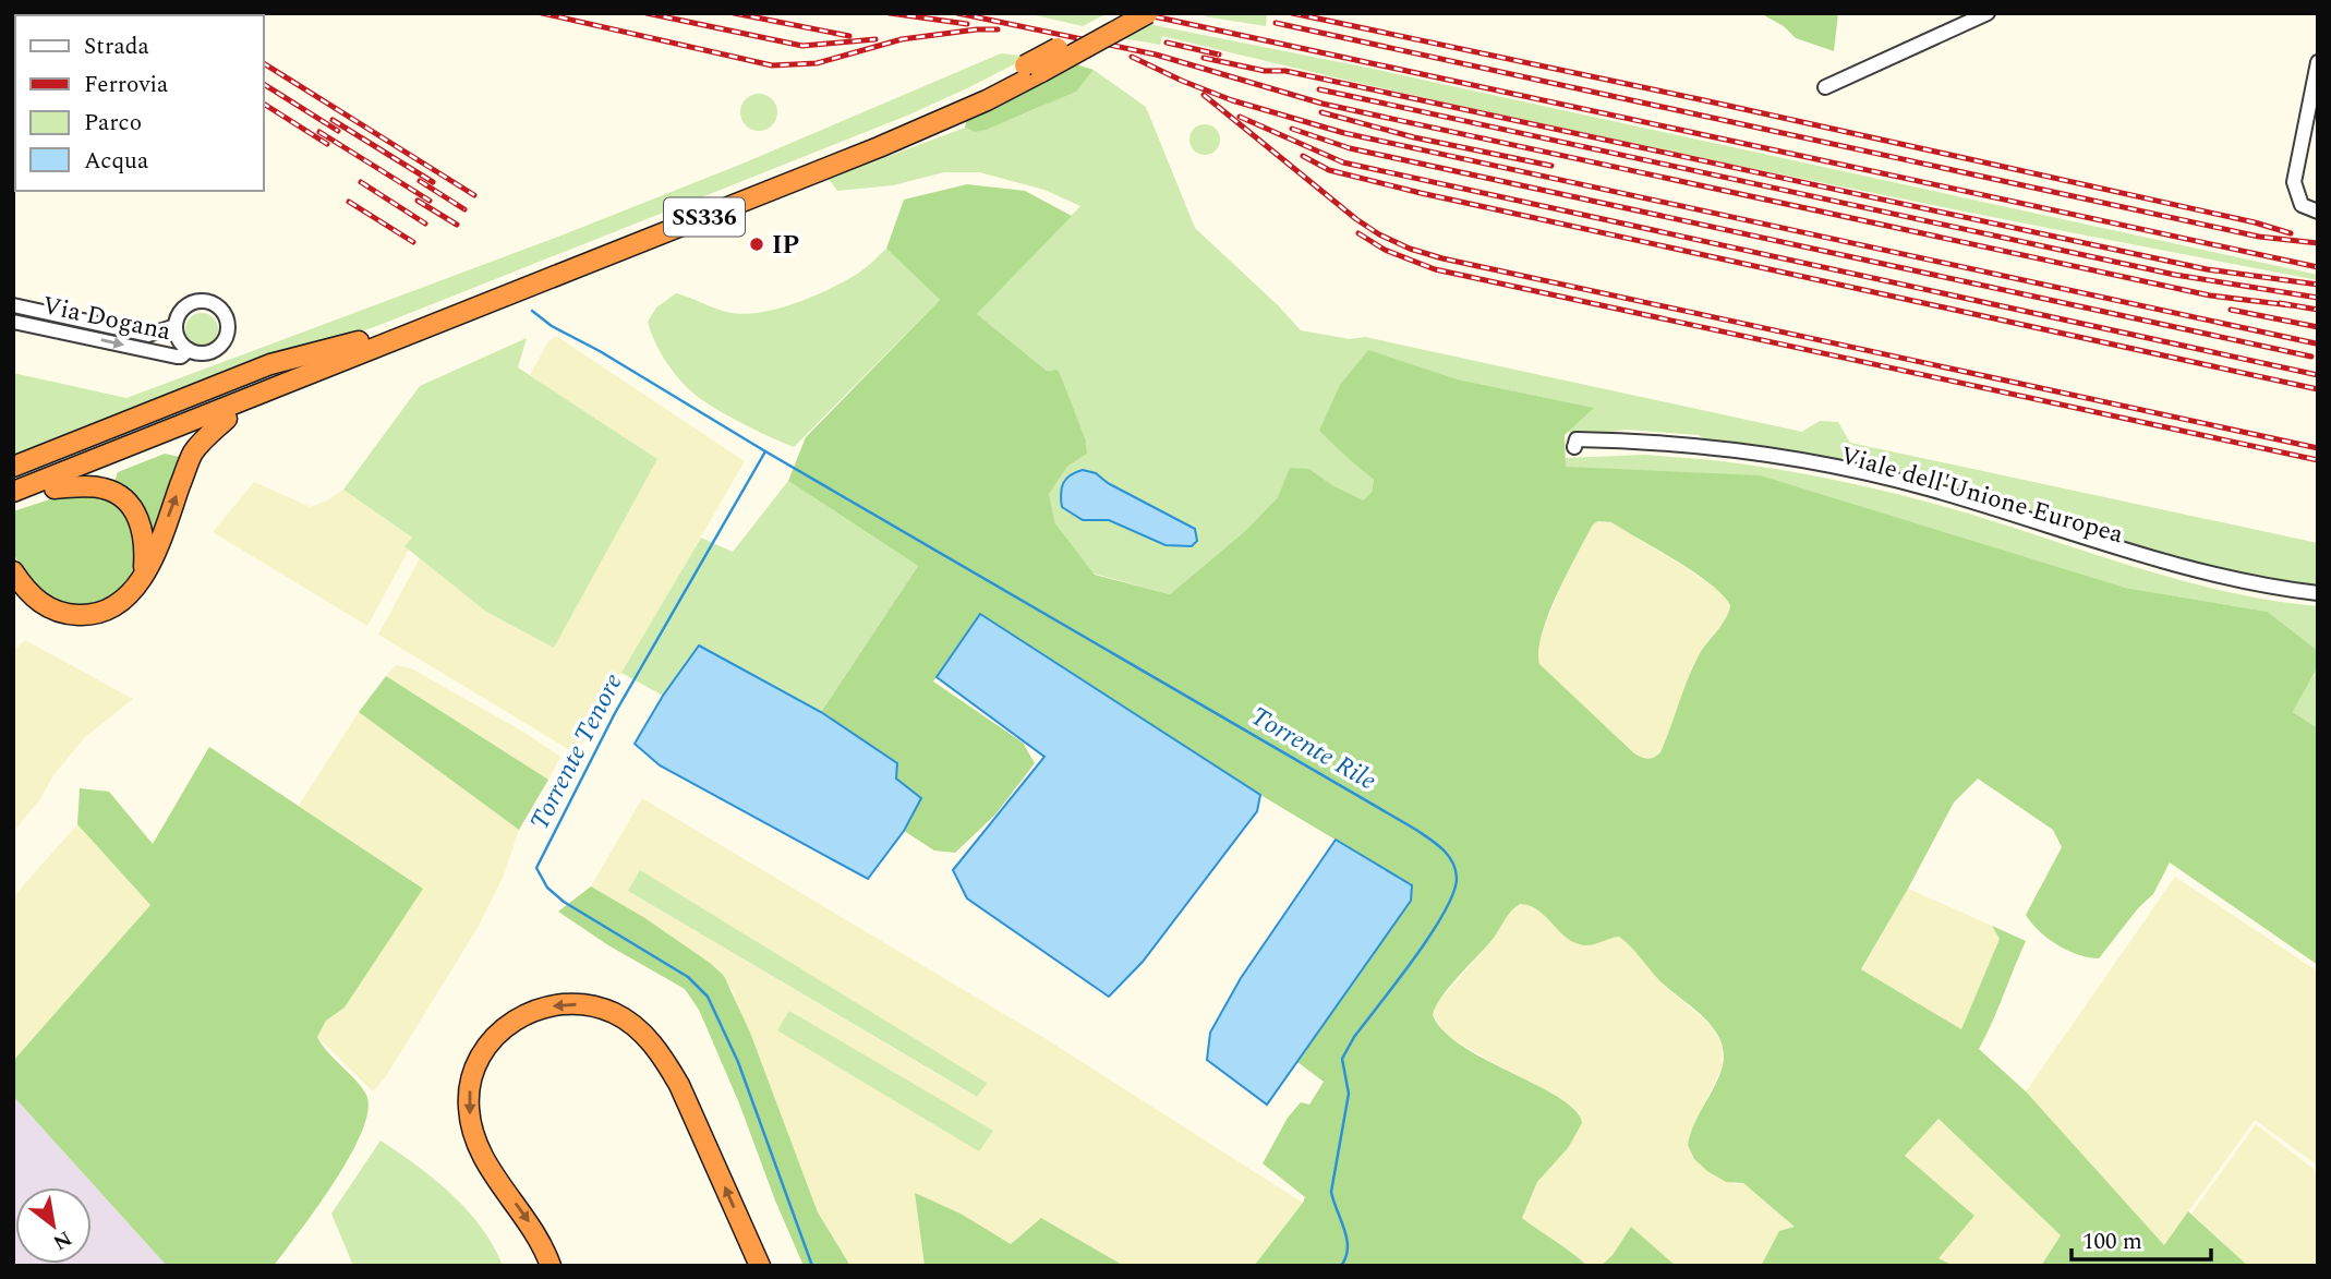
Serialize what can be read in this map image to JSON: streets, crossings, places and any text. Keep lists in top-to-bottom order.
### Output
{
  "streets": {
    "highway": ["SS336"],
    "street": ["Via Dogana", "Viale dell'Unione Europea"]
  },
  "water": ["Torrente Rile", "Torrente Tenore"],
  "places": ["IP"],
  "legend": [
    "Strada",
    "Ferrovia",
    "Parco",
    "Acqua"
  ],
  "scale_bar": "100 m",
  "north": "bottom right"
}
